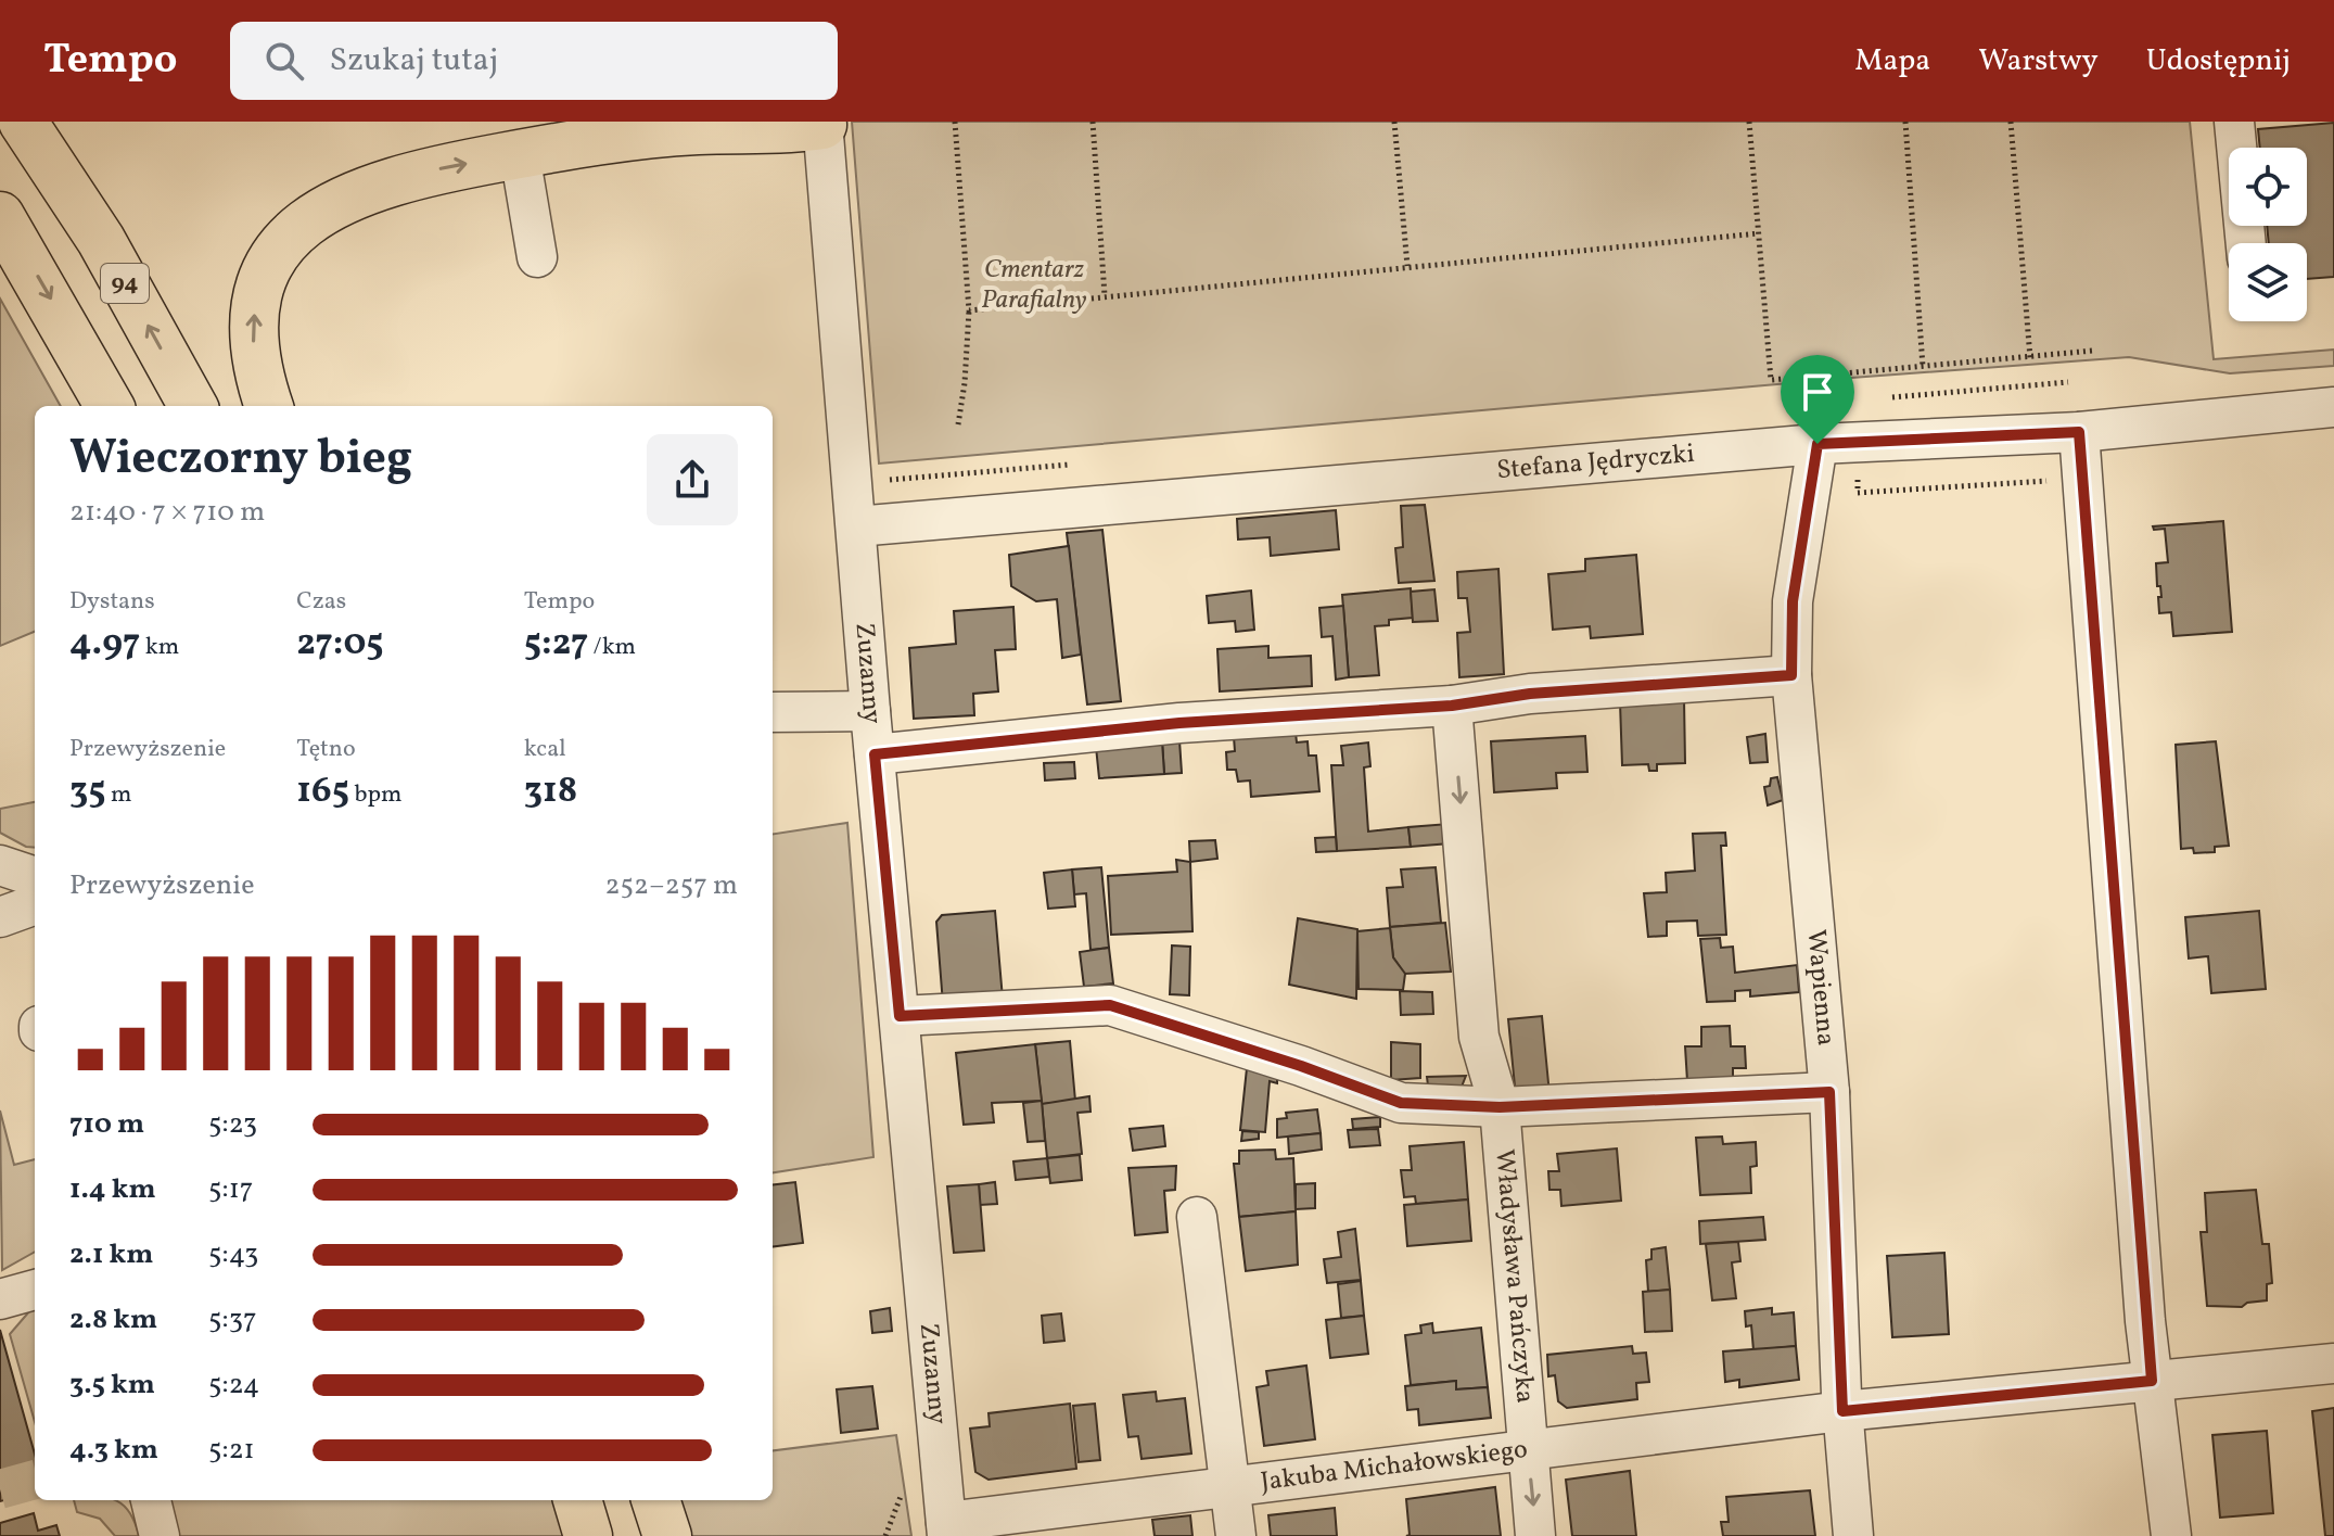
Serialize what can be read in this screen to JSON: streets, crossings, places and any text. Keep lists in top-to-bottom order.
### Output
{
  "streets": {
    "main road": ["94"],
    "street": [
      "Stefana Jędryczki",
      "Zuzanny",
      "Wapienna",
      "Władysława Pańczyka",
      "Jakuba Michałowskiego"
    ]
  },
  "crossings": [
    ["Stefana Jędryczki", "Zuzanny"],
    ["Stefana Jędryczki", "Wapienna"],
    ["Zuzanny", "Jakuba Michałowskiego"],
    ["Wapienna", "Jakuba Michałowskiego"],
    ["Władysława Pańczyka", "Jakuba Michałowskiego"]
  ],
  "one_way": ["Władysława Pańczyka"],
  "parks": ["Cmentarz Parafialny"],
  "page": {
    "header": "Tempo",
    "search": "Szukaj tutaj",
    "nav": ["Mapa", "Warstwy", "Udostępnij"],
    "heading": ["Wieczorny bieg", "21:40 · 7 × 710 m"],
    "stats": [
      ["Dystans", "4.97 km"],
      ["Czas", "27:05"],
      ["Tempo", "5:27 /km"],
      ["Przewyższenie", "35 m"],
      ["Tętno", "165 bpm"],
      ["kcal", "318"]
    ],
    "chart": ["Przewyższenie", "252–257 m"],
    "list": [
      {
        "name": "710 m",
        "note": "5:23"
      },
      {
        "name": "1.4 km",
        "note": "5:17"
      },
      {
        "name": "2.1 km",
        "note": "5:43"
      },
      {
        "name": "2.8 km",
        "note": "5:37"
      },
      {
        "name": "3.5 km",
        "note": "5:24"
      },
      {
        "name": "4.3 km",
        "note": "5:21"
      }
    ]
  }
}
